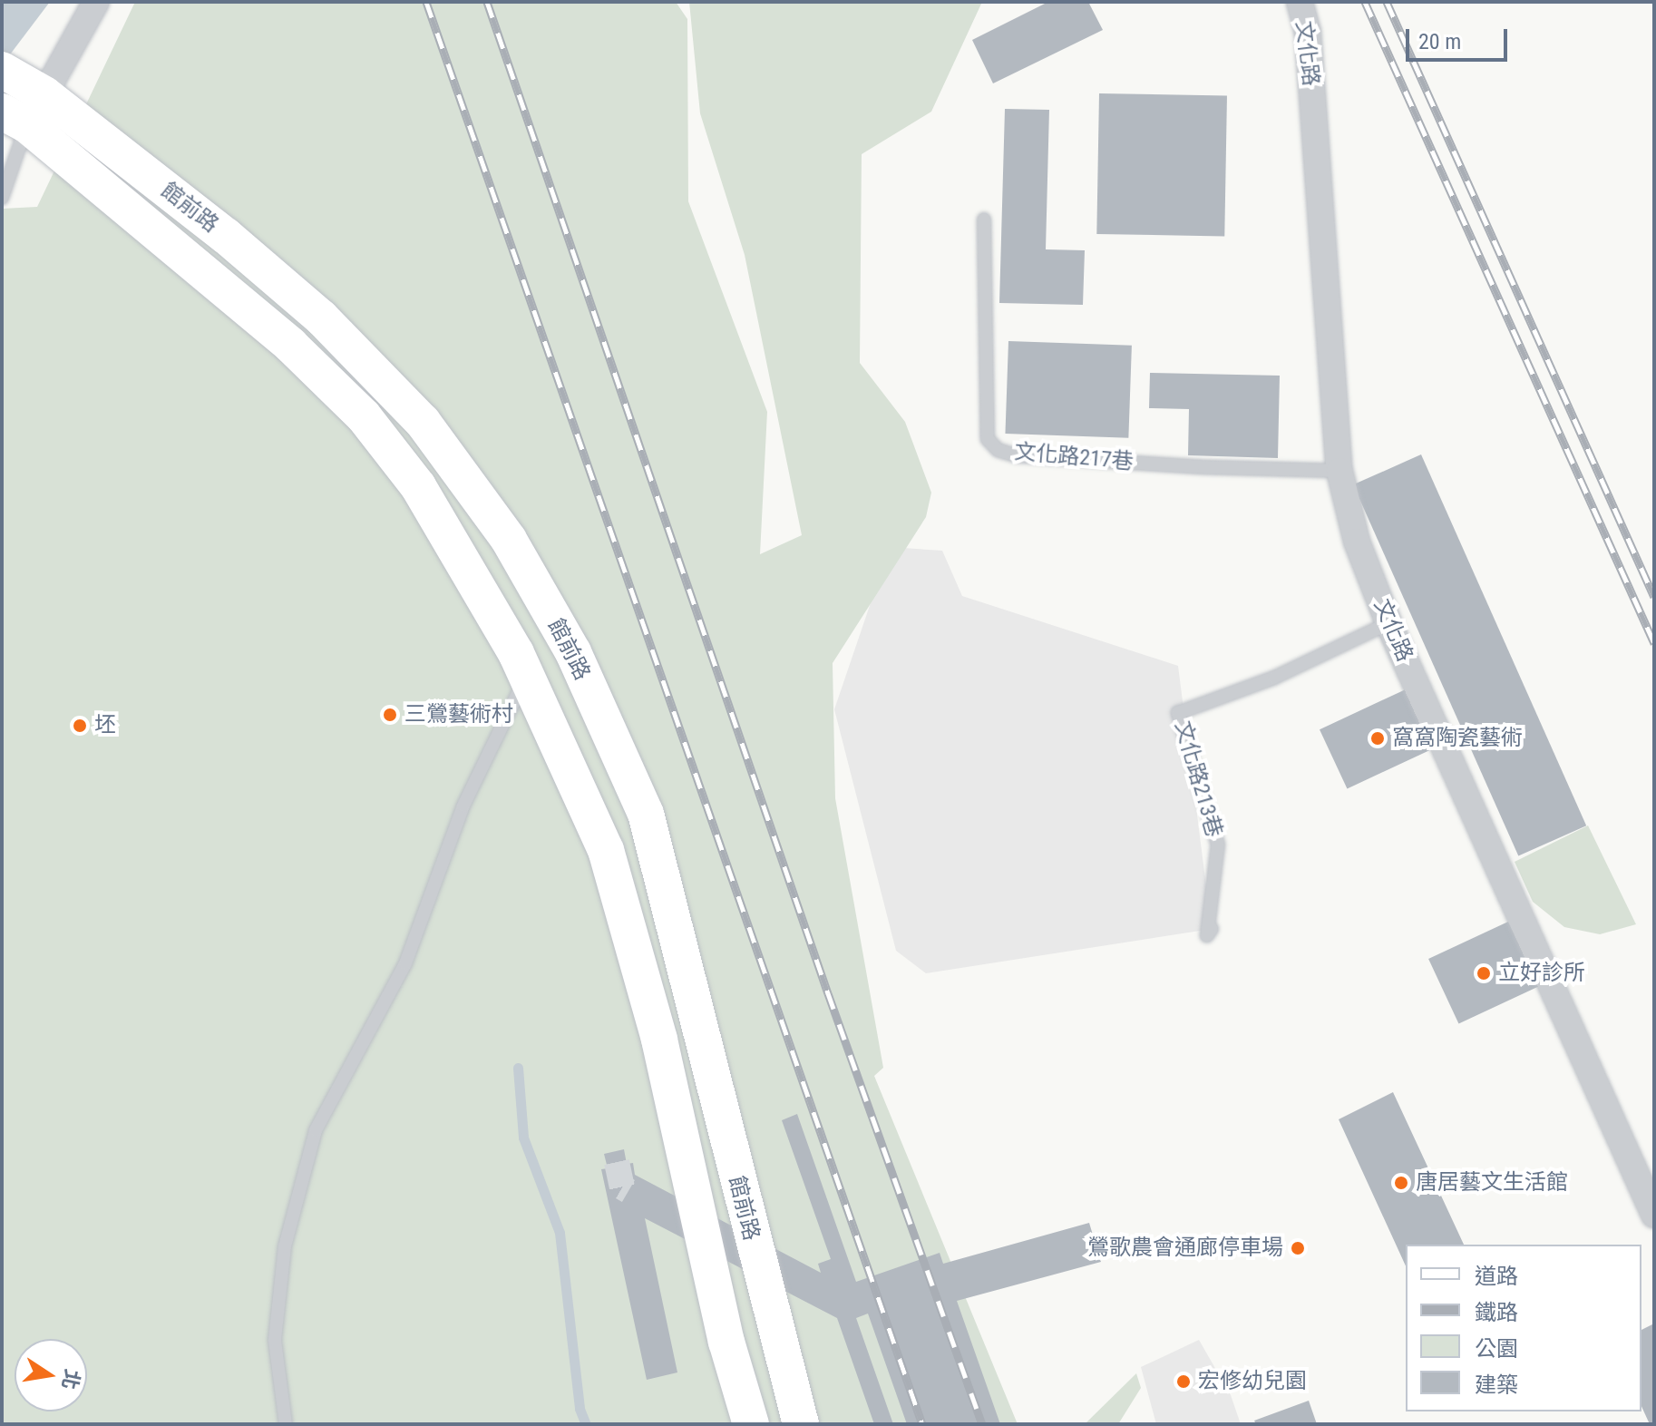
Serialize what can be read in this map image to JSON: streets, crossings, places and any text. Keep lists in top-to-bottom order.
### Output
{
  "streets": {
    "street": ["文化路", "館前路"],
    "lane": ["文化路217巷", "文化路213巷"]
  },
  "crossings": [
    ["文化路", "文化路217巷"],
    ["文化路", "文化路213巷"]
  ],
  "places": [
    "三鶯藝術村",
    "坯",
    "窩窩陶瓷藝術",
    "立好診所",
    "唐居藝文生活館",
    "鶯歌農會通廊停車場",
    "宏修幼兒園"
  ],
  "legend": [
    "道路",
    "鐵路",
    "公園",
    "建築"
  ],
  "scale_bar": "20 m",
  "north": "right"
}
